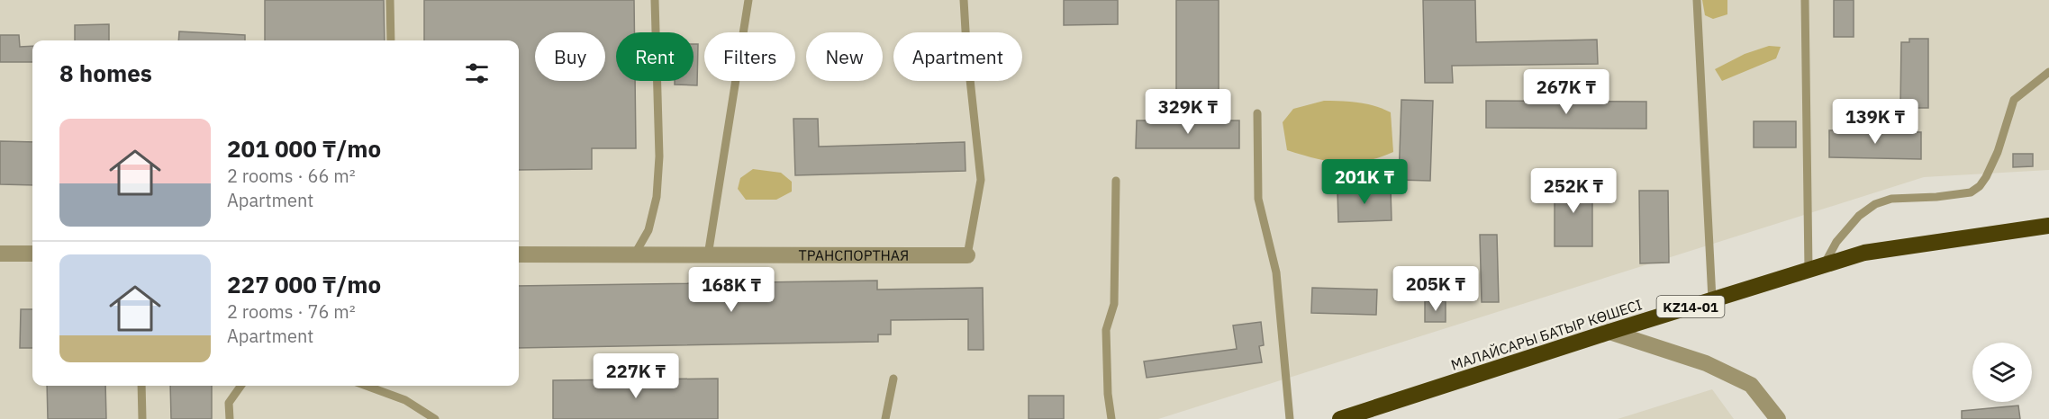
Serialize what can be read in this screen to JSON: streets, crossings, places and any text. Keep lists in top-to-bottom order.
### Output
{
  "streets": {
    "highway": ["KZ14-01", "МАЛАЙСАРЫ БАТЫР КӨШЕСІ"],
    "street": ["ТРАНСПОРТНАЯ"]
  },
  "page": {
    "chip": [
      "Buy",
      "Rent",
      "Filters",
      "New",
      "Apartment"
    ],
    "heading": "8 homes",
    "price": [
      "267K ₸",
      "329K ₸",
      "139K ₸",
      "201K ₸",
      "252K ₸",
      "205K ₸",
      "168K ₸",
      "227K ₸"
    ],
    "list": [
      {
        "name": "201 000 ₸/mo",
        "note": "2 rooms · 66 m² · Apartment"
      },
      {
        "name": "227 000 ₸/mo",
        "note": "2 rooms · 76 m² · Apartment"
      }
    ]
  }
}
